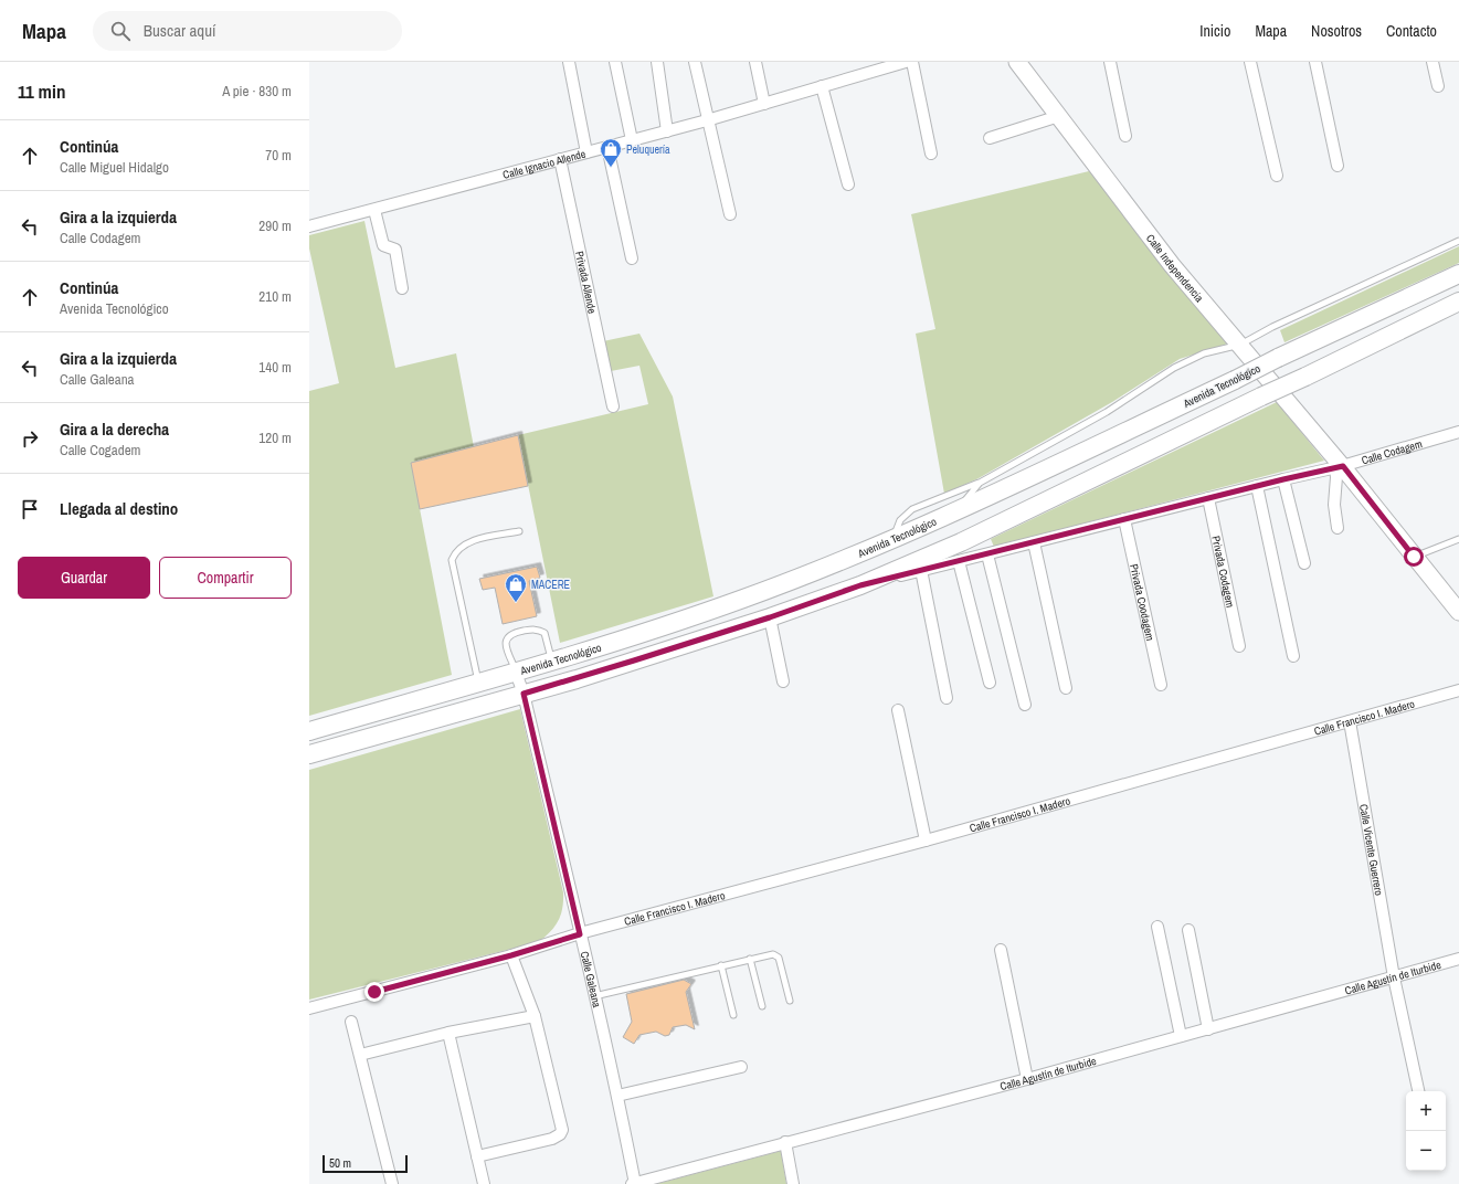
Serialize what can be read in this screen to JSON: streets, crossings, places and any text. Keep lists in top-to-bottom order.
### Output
{
  "streets": {
    "main road": ["Avenida Tecnológico"],
    "street": [
      "Calle Ignacio Allende",
      "Calle Independencia",
      "Privada Allende",
      "Calle Codagem",
      "Privada Codagem",
      "Privada Coodagem",
      "Calle Francisco I. Madero",
      "Calle Vicente Guerrero",
      "Calle Agustín de Iturbide",
      "Calle Galeana"
    ]
  },
  "crossings": [
    ["Calle Ignacio Allende", "Privada Allende"],
    ["Calle Independencia", "Calle Codagem"],
    ["Avenida Tecnológico", "Calle Codagem"],
    ["Avenida Tecnológico", "Calle Galeana"],
    ["Calle Codagem", "Privada Codagem"],
    ["Calle Codagem", "Privada Coodagem"],
    ["Calle Francisco I. Madero", "Calle Vicente Guerrero"],
    ["Calle Francisco I. Madero", "Calle Galeana"],
    ["Calle Vicente Guerrero", "Calle Agustín de Iturbide"],
    ["Calle Agustín de Iturbide", "Calle Galeana"]
  ],
  "places": {
    "shop": ["Peluquería", "MACERE"]
  },
  "scale_bar": "50 m",
  "page": {
    "header": "Mapa",
    "search": "Buscar aquí",
    "nav": [
      "Inicio",
      "Mapa",
      "Nosotros",
      "Contacto"
    ],
    "heading": ["11 min", "A pie · 830 m"],
    "list": [
      ["Continúa", "Calle Miguel Hidalgo", "70 m"],
      ["Gira a la izquierda", "Calle Codagem", "290 m"],
      ["Continúa", "Avenida Tecnológico", "210 m"],
      ["Gira a la izquierda", "Calle Galeana", "140 m"],
      ["Gira a la derecha", "Calle Cogadem", "120 m"],
      "Llegada al destino"
    ],
    "buttons": ["Guardar", "Compartir"],
    "map_buttons": ["+", "−"],
    "scale": "50 m"
  }
}
